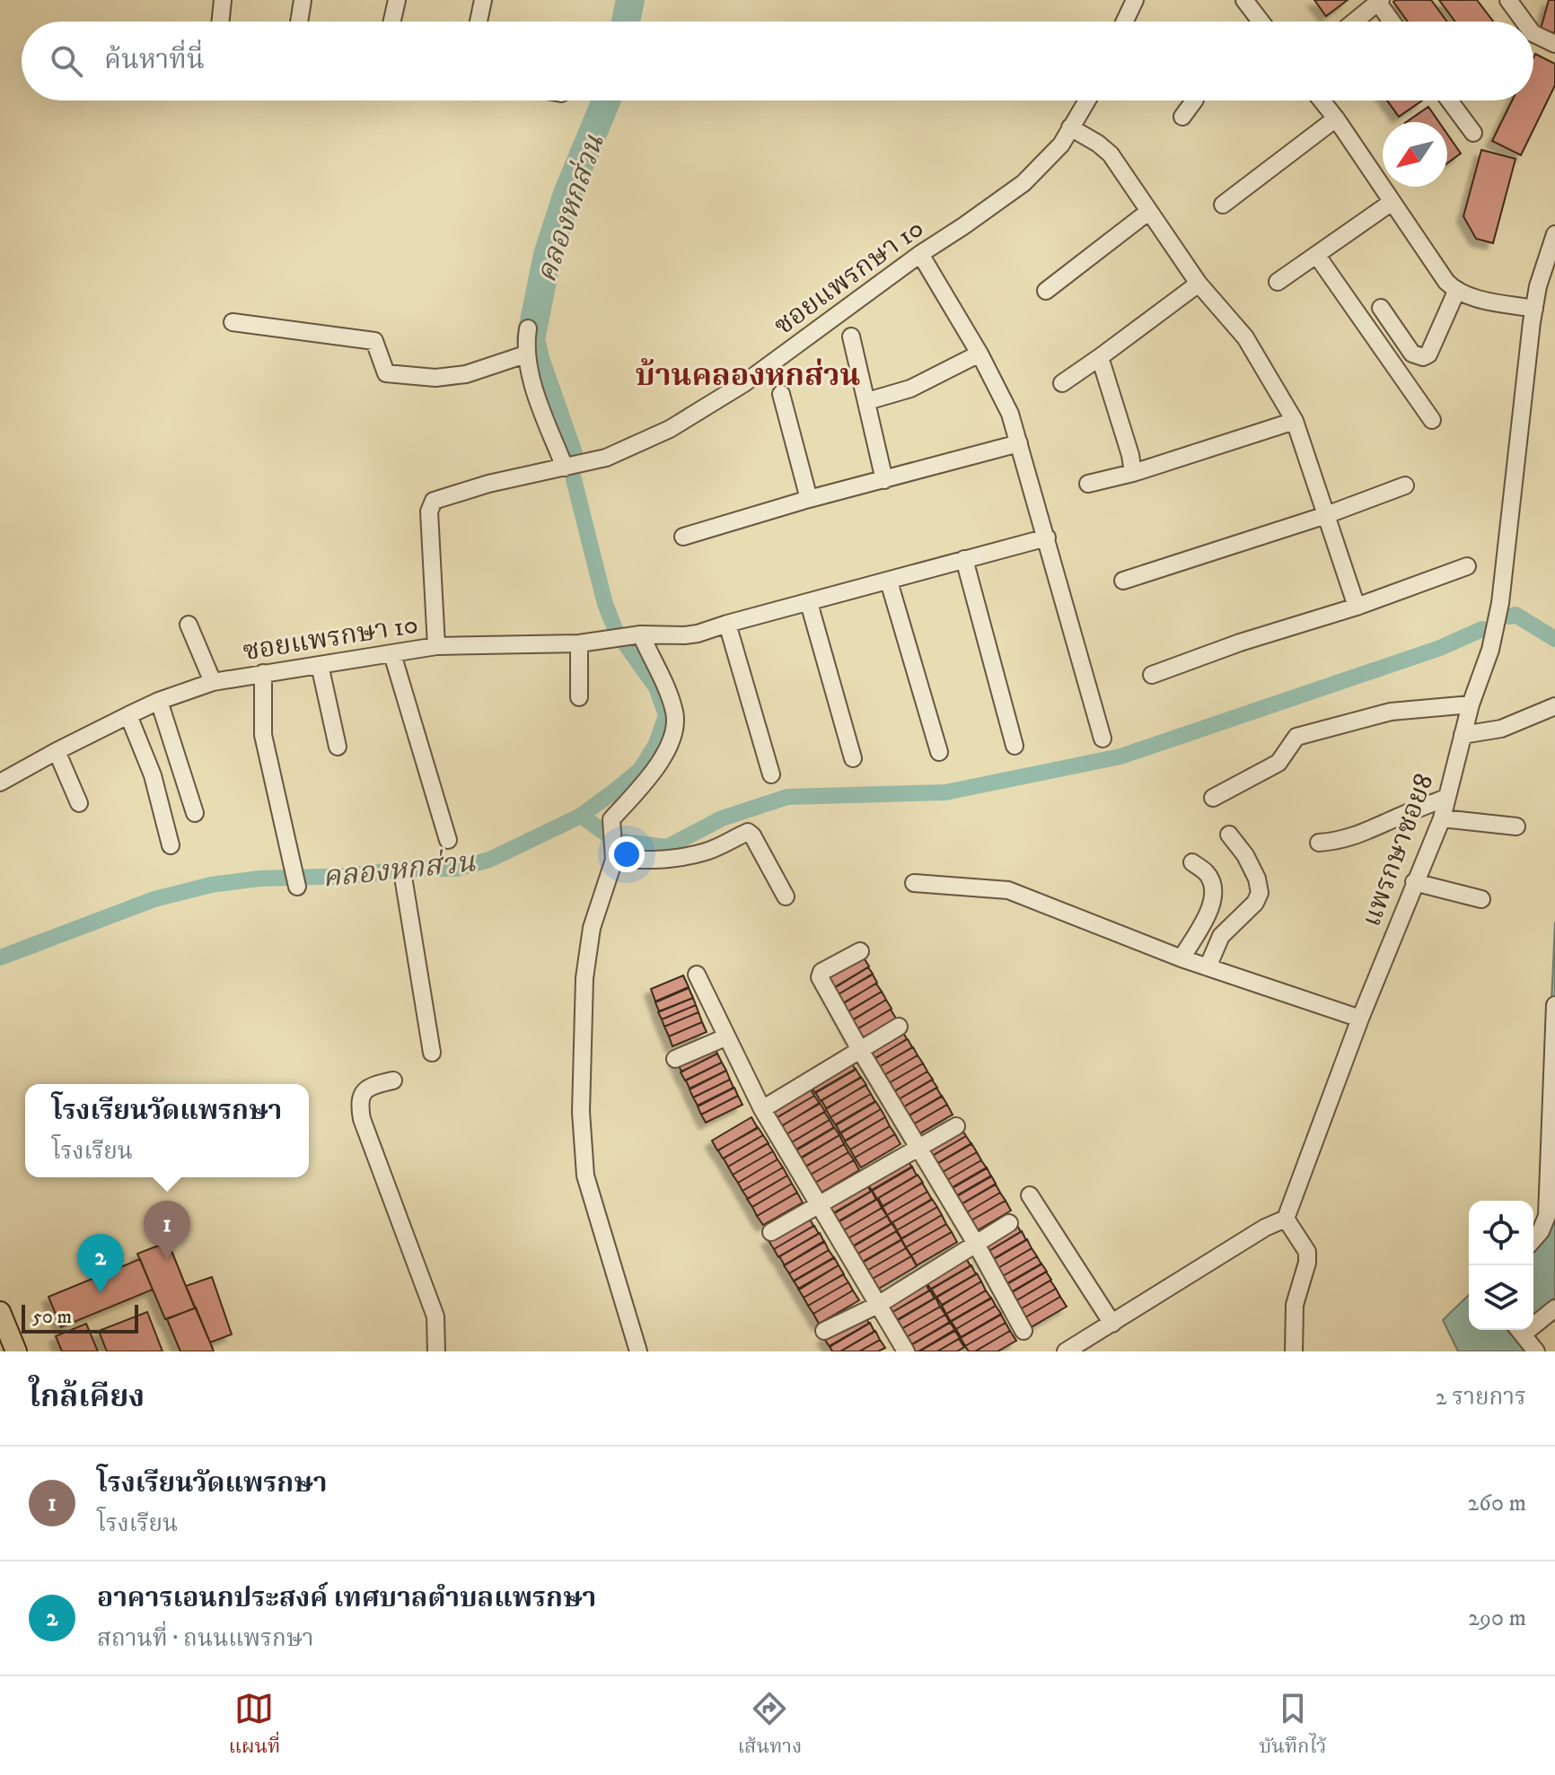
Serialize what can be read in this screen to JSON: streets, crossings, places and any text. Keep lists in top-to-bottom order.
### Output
{
  "streets": {
    "street": ["ซอยแพรกษา 10", "แพรกษาซอย8"]
  },
  "districts": ["บ้านคลองหกส่วน"],
  "water": ["คลองหกส่วน"],
  "scale_bar": "50 m",
  "north": "bottom left",
  "page": {
    "search": "ค้นหาที่นี่",
    "popup": ["โรงเรียนวัดแพรกษา", "โรงเรียน"],
    "pins": ["1", "2"],
    "scale": "50 m",
    "heading": ["ใกล้เคียง", "2 รายการ"],
    "list": [
      {
        "mark": "1",
        "name": "โรงเรียนวัดแพรกษา",
        "note": "โรงเรียน",
        "value": "260 m"
      },
      {
        "mark": "2",
        "name": "อาคารเอนกประสงค์ เทศบาลตำบลแพรกษา",
        "note": "สถานที่ · ถนนแพรกษา",
        "value": "290 m"
      }
    ],
    "nav": ["แผนที่", "เส้นทาง", "บันทึกไว้"]
  }
}
